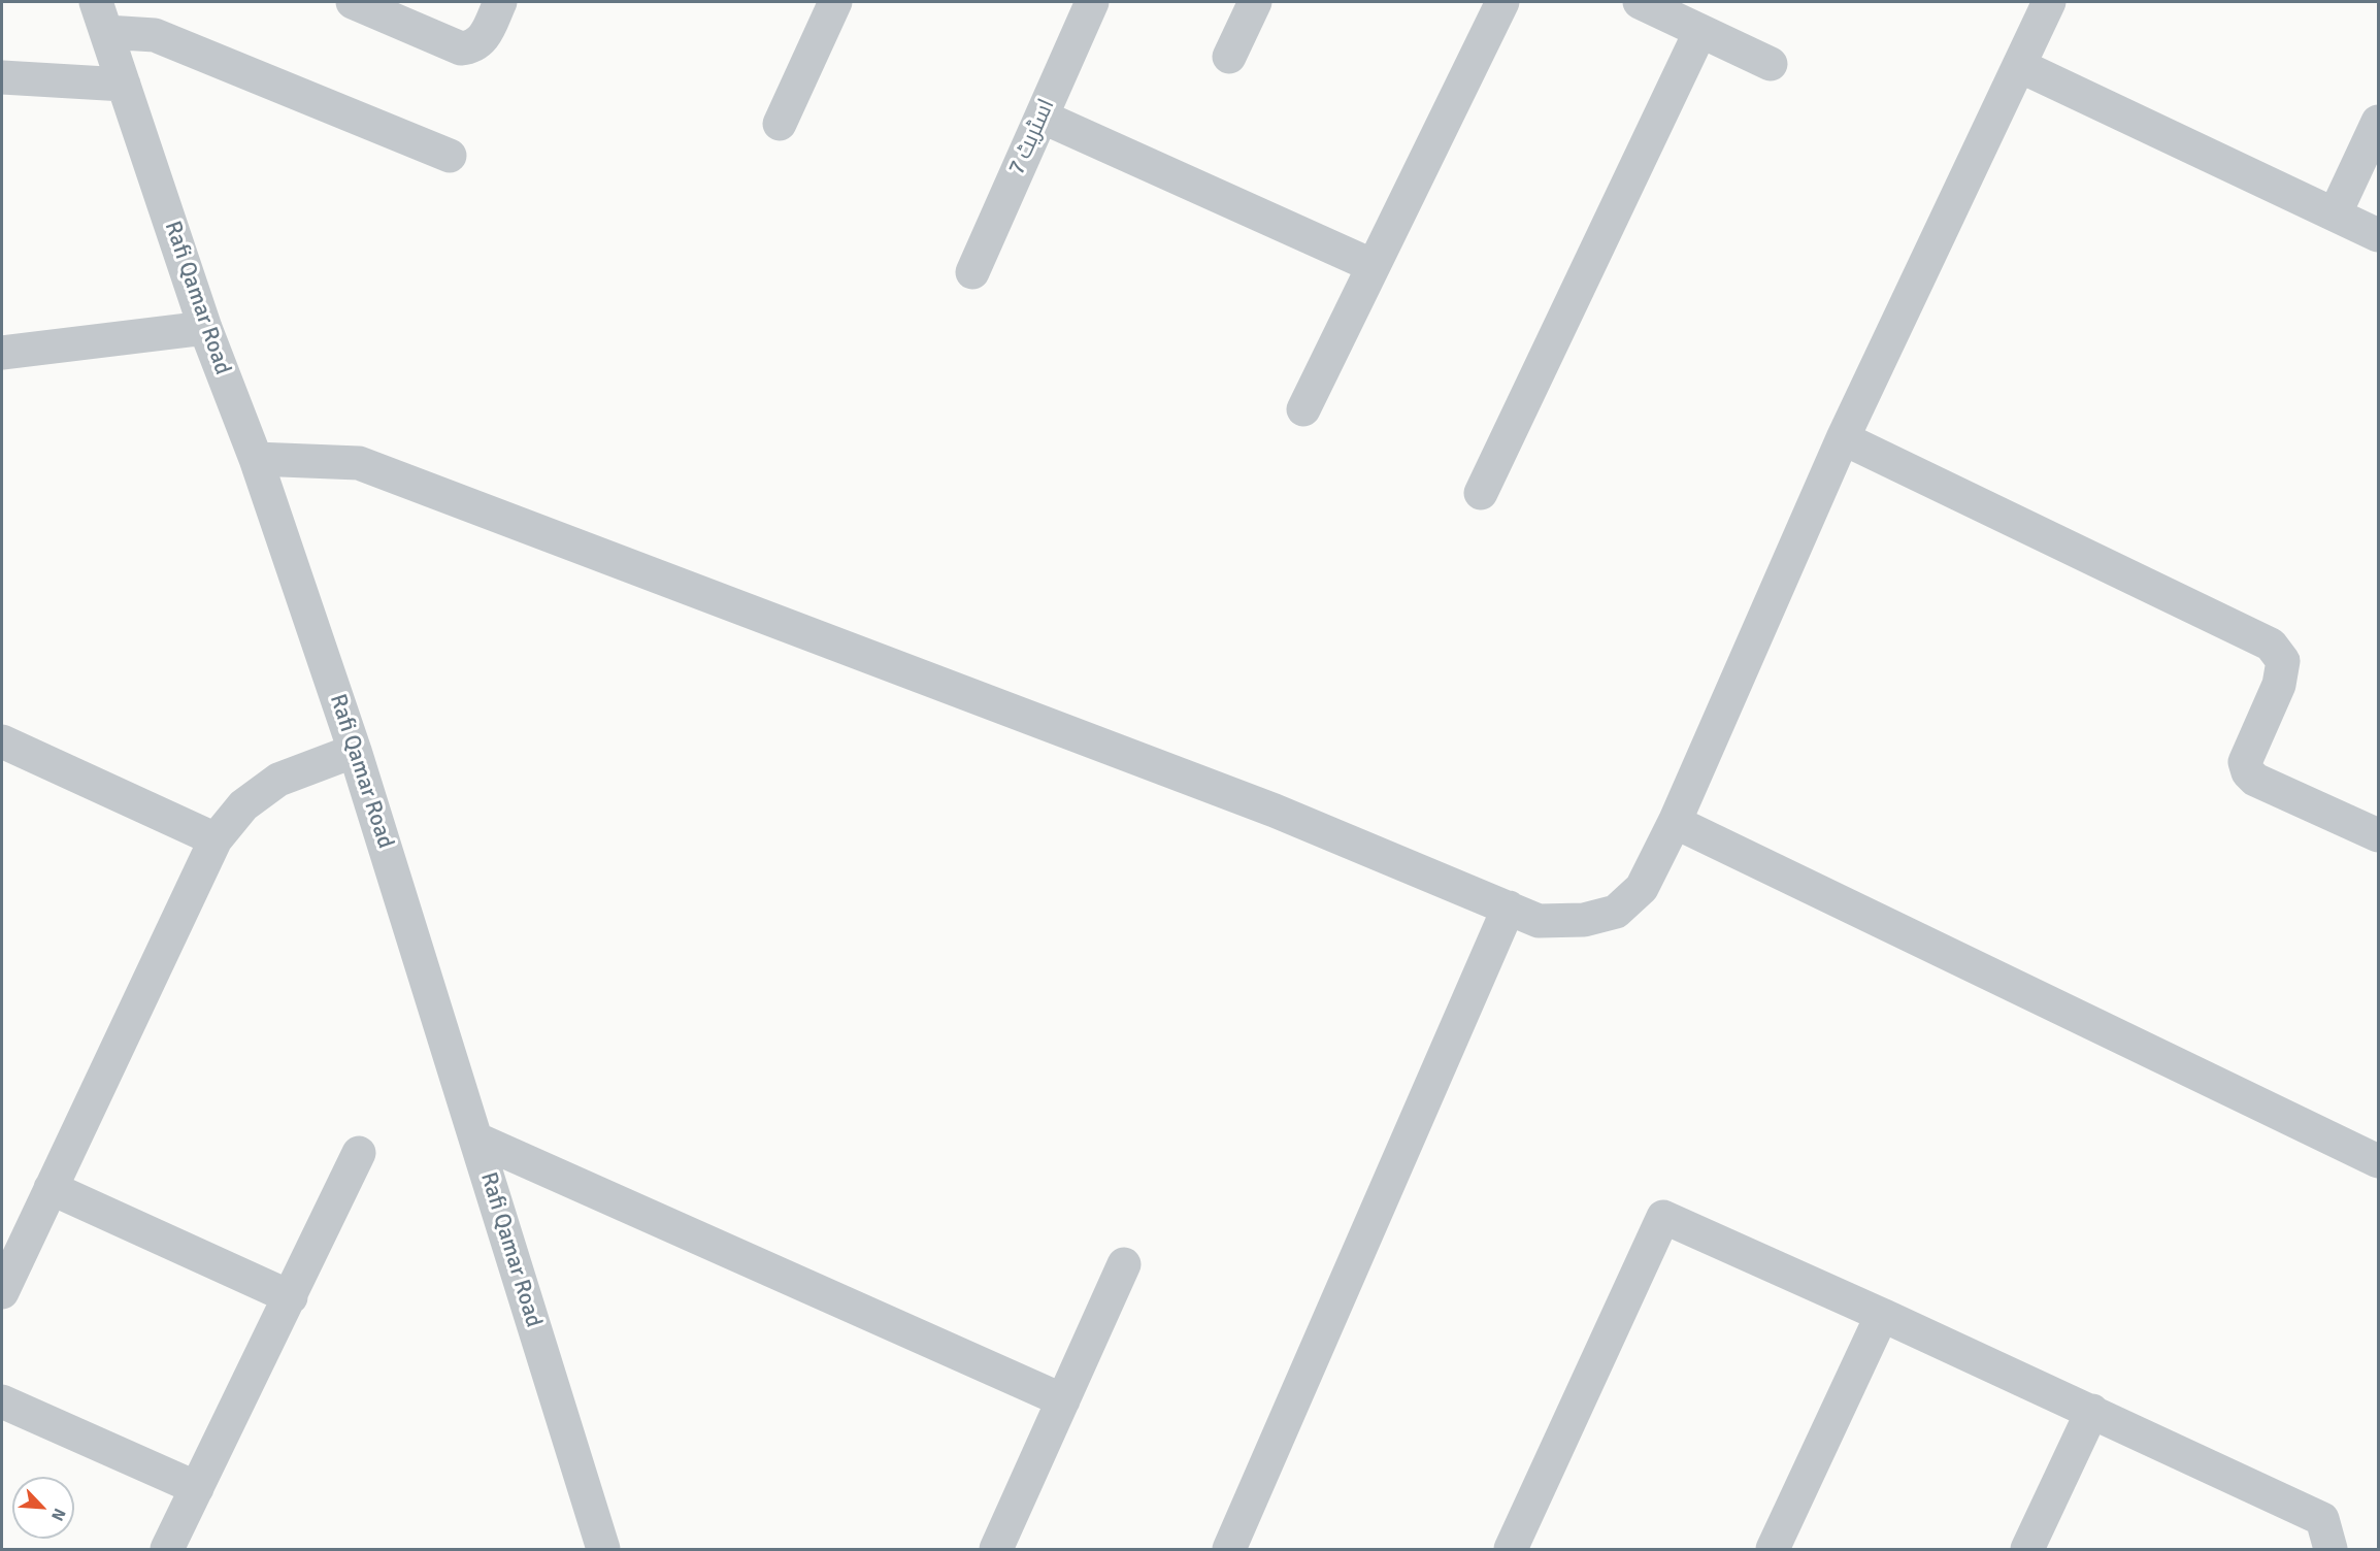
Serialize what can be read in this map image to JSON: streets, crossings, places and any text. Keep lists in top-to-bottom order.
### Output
{
  "streets": {
    "street": ["اسٹریٹ 7", "Rafi Qamar Road"]
  },
  "north": "bottom right"
}
